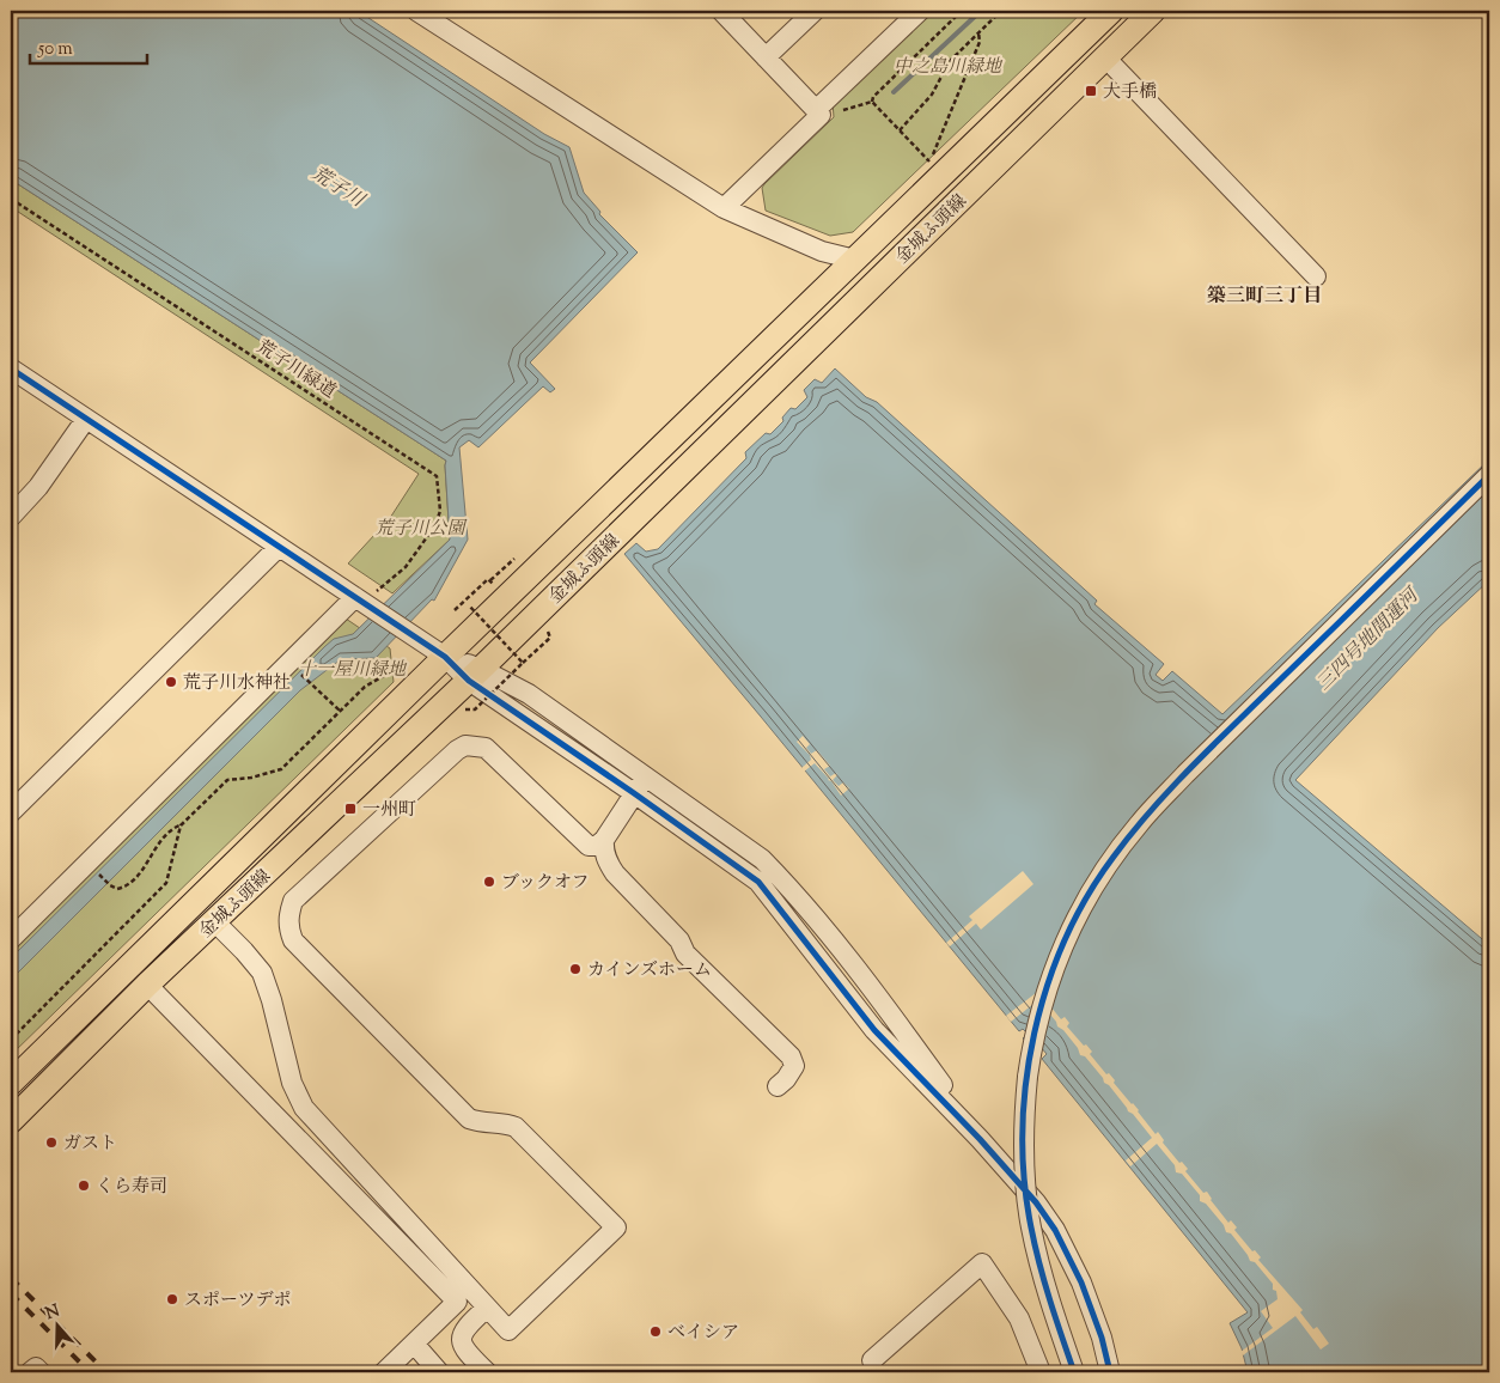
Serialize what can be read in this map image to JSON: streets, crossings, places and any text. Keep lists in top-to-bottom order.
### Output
{
  "streets": {
    "main road": ["金城ふ頭線"],
    "path": ["荒子川緑道"]
  },
  "districts": ["築三町三丁目"],
  "water": ["荒子川", "三四号地間運河"],
  "parks": ["中之島川緑地", "荒子川公園", "十一屋川緑地"],
  "places": {
    "transit": ["大手橋", "一州町"],
    "other": [
      "荒子川水神社",
      "ブックオフ",
      "カインズホーム",
      "ガスト",
      "くら寿司",
      "スポーツデポ",
      "ベイシア"
    ]
  },
  "scale_bar": "50 m",
  "north": "top"
}
